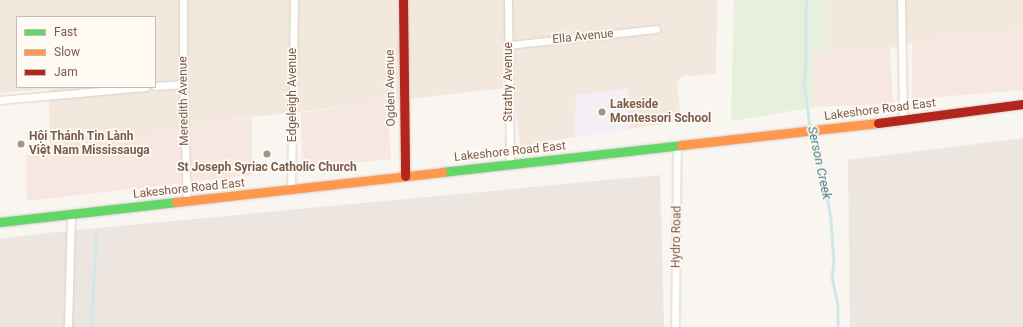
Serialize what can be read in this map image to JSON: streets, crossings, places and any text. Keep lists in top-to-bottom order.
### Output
{
  "streets": {
    "main road": ["Ogden Avenue", "Lakeshore Road East"],
    "street": [
      "Ella Avenue",
      "Strathy Avenue",
      "Edgeleigh Avenue",
      "Meredith Avenue",
      "Hydro Road"
    ]
  },
  "crossings": [
    ["Ella Avenue", "Strathy Avenue"],
    ["Strathy Avenue", "Lakeshore Road East"],
    ["Ogden Avenue", "Lakeshore Road East"],
    ["Edgeleigh Avenue", "Lakeshore Road East"],
    ["Meredith Avenue", "Lakeshore Road East"],
    ["Lakeshore Road East", "Hydro Road"]
  ],
  "water": ["Serson Creek"],
  "places": ["Lakeside Montessori School", "Hội Thánh Tin Lành Việt Nam Mississauga", "St Joseph Syriac Catholic Church"],
  "legend": ["Fast", "Slow", "Jam"]
}
